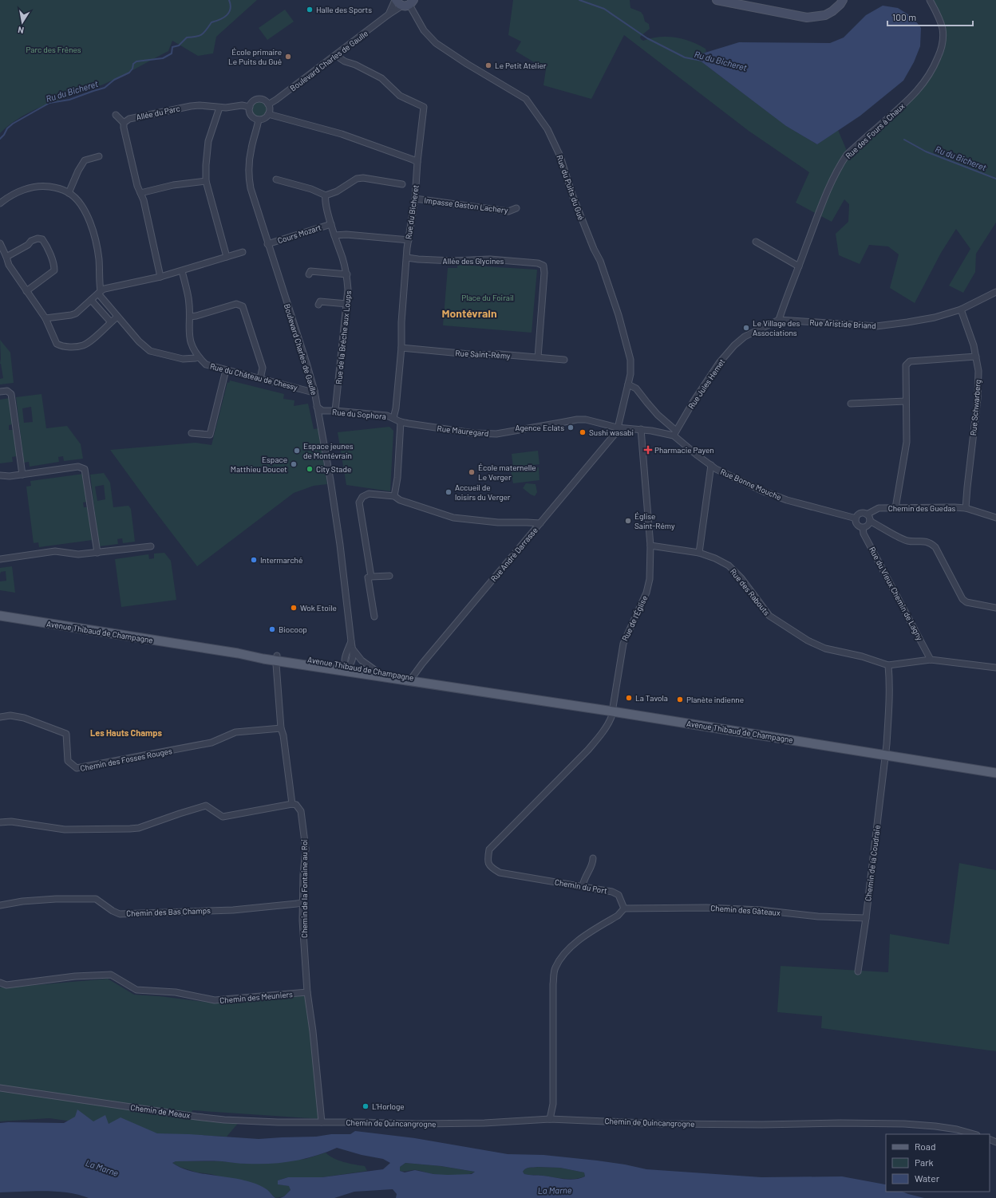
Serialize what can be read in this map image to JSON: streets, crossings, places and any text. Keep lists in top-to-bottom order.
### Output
{
  "streets": {
    "main road": ["Avenue Thibaud de Champagne"],
    "street": [
      "Boulevard Charles de Gaulle",
      "Allée du Parc",
      "Rue des Fours à Chaux",
      "Rue du Puits du Gué",
      "Impasse Gaston Lachery",
      "Rue du Bicheret",
      "Cours Mozart",
      "Allée des Glycines",
      "Rue Aristide Briand",
      "Rue de la Brèche aux Loups",
      "Rue Saint-Rémy",
      "Rue du Château de Chessy",
      "Rue Jules Hemet",
      "Rue Schwarberg",
      "Rue du Sophora",
      "Rue Mauregard",
      "Rue Bonne Mouche",
      "Chemin des Guedas",
      "Rue André Darrasse",
      "Rue des Rabouts",
      "Rue du Vieux Chemin de Lagny",
      "Rue de l'Église",
      "Chemin des Fosses Rouges",
      "Chemin de la Coudraie",
      "Chemin du Port",
      "Chemin de la Fontaine au Roi",
      "Chemin des Gâteaux",
      "Chemin des Bas Champs",
      "Chemin des Meuniers",
      "Chemin de Meaux",
      "Chemin de Quincangrogne"
    ]
  },
  "crossings": [
    ["Boulevard Charles de Gaulle", "Allée du Parc"],
    ["Boulevard Charles de Gaulle", "Rue du Puits du Gué"],
    ["Boulevard Charles de Gaulle", "Rue du Bicheret"],
    ["Boulevard Charles de Gaulle", "Cours Mozart"],
    ["Boulevard Charles de Gaulle", "Rue du Château de Chessy"],
    ["Boulevard Charles de Gaulle", "Rue du Sophora"],
    ["Boulevard Charles de Gaulle", "Avenue Thibaud de Champagne"],
    ["Rue des Fours à Chaux", "Rue Aristide Briand"],
    ["Rue des Fours à Chaux", "Rue Jules Hemet"],
    ["Rue du Puits du Gué", "Rue Mauregard"],
    ["Rue du Puits du Gué", "Rue Bonne Mouche"],
    ["Rue du Puits du Gué", "Rue André Darrasse"],
    ["Impasse Gaston Lachery", "Rue du Bicheret"],
    ["Rue du Bicheret", "Allée des Glycines"],
    ["Rue du Bicheret", "Rue Saint-Rémy"],
    ["Rue du Bicheret", "Rue du Sophora"],
    ["Cours Mozart", "Rue de la Brèche aux Loups"],
    ["Allée des Glycines", "Rue Saint-Rémy"],
    ["Rue Aristide Briand", "Rue Jules Hemet"],
    ["Rue Aristide Briand", "Rue Schwarberg"],
    ["Rue de la Brèche aux Loups", "Rue du Sophora"],
    ["Rue Jules Hemet", "Rue Bonne Mouche"],
    ["Rue Schwarberg", "Chemin des Guedas"],
    ["Rue du Sophora", "Rue Mauregard"],
    ["Rue Mauregard", "Rue Bonne Mouche"],
    ["Rue Mauregard", "Rue André Darrasse"],
    ["Rue Bonne Mouche", "Chemin des Guedas"],
    ["Rue Bonne Mouche", "Rue André Darrasse"],
    ["Rue Bonne Mouche", "Rue du Vieux Chemin de Lagny"],
    ["Rue Bonne Mouche", "Rue de l'Église"],
    ["Chemin des Guedas", "Rue du Vieux Chemin de Lagny"],
    ["Rue André Darrasse", "Avenue Thibaud de Champagne"],
    ["Rue des Rabouts", "Rue de l'Église"],
    ["Rue de l'Église", "Avenue Thibaud de Champagne"],
    ["Rue de l'Église", "Chemin du Port"],
    ["Avenue Thibaud de Champagne", "Chemin de la Coudraie"],
    ["Avenue Thibaud de Champagne", "Chemin du Port"],
    ["Chemin de la Coudraie", "Chemin des Gâteaux"],
    ["Chemin du Port", "Chemin des Gâteaux"],
    ["Chemin de la Fontaine au Roi", "Chemin des Bas Champs"],
    ["Chemin de la Fontaine au Roi", "Chemin des Meuniers"],
    ["Chemin de la Fontaine au Roi", "Chemin de Meaux"],
    ["Chemin de la Fontaine au Roi", "Chemin de Quincangrogne"],
    ["Chemin de Meaux", "Chemin de Quincangrogne"]
  ],
  "districts": ["Montévrain", "Les Hauts Champs"],
  "water": ["Ru du Bicheret", "La Marne"],
  "parks": ["Parc des Frênes", "Place du Foirail"],
  "places": {
    "other": [
      "Halle des Sports",
      "École primaire Le Puits du Gué",
      "Le Petit Atelier",
      "Le Village des Associations",
      "Agence Eclats",
      "Sushi wasabi",
      "Espace jeunes de Montévrain",
      "Espace Matthieu Doucet",
      "City Stade",
      "École maternelle Le Verger",
      "Accueil de loisirs du Verger",
      "Église Saint-Rémy",
      "Intermarché",
      "Wok Etoile",
      "Biocoop",
      "La Tavola",
      "Planète indienne",
      "L'Horloge"
    ],
    "health": ["Pharmacie Payen"]
  },
  "legend": ["Road", "Park", "Water"],
  "scale_bar": "100 m",
  "north": "bottom"
}
